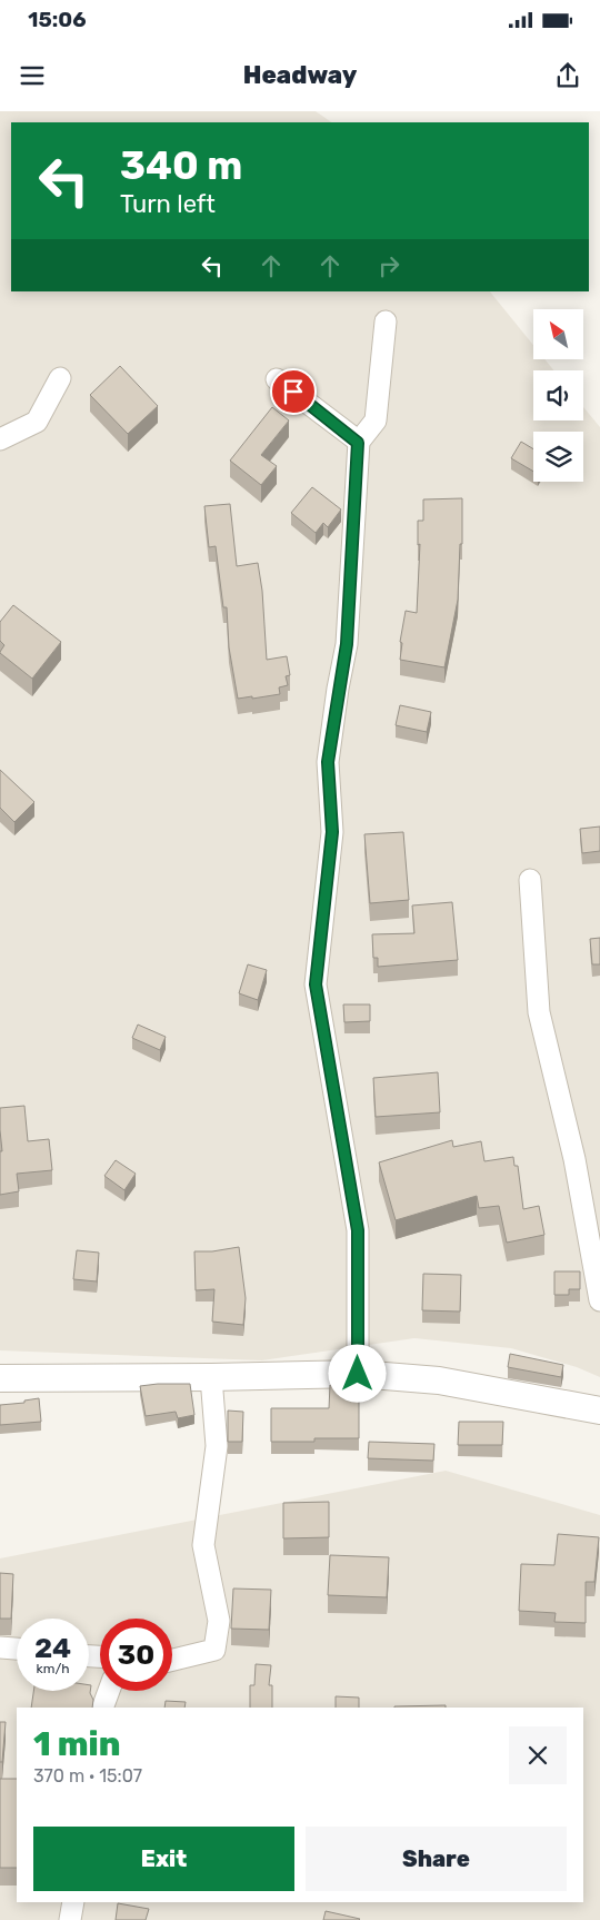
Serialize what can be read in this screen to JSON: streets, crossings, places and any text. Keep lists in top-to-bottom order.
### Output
{
  "north": "top left",
  "page": {
    "status": "15:06",
    "header": "Headway",
    "turn": ["340 m", "Turn left"],
    "speed": "24 km/h",
    "limit": "30",
    "heading": ["1 min", "370 m · 15:07"],
    "buttons": ["Exit", "Share"]
  }
}
